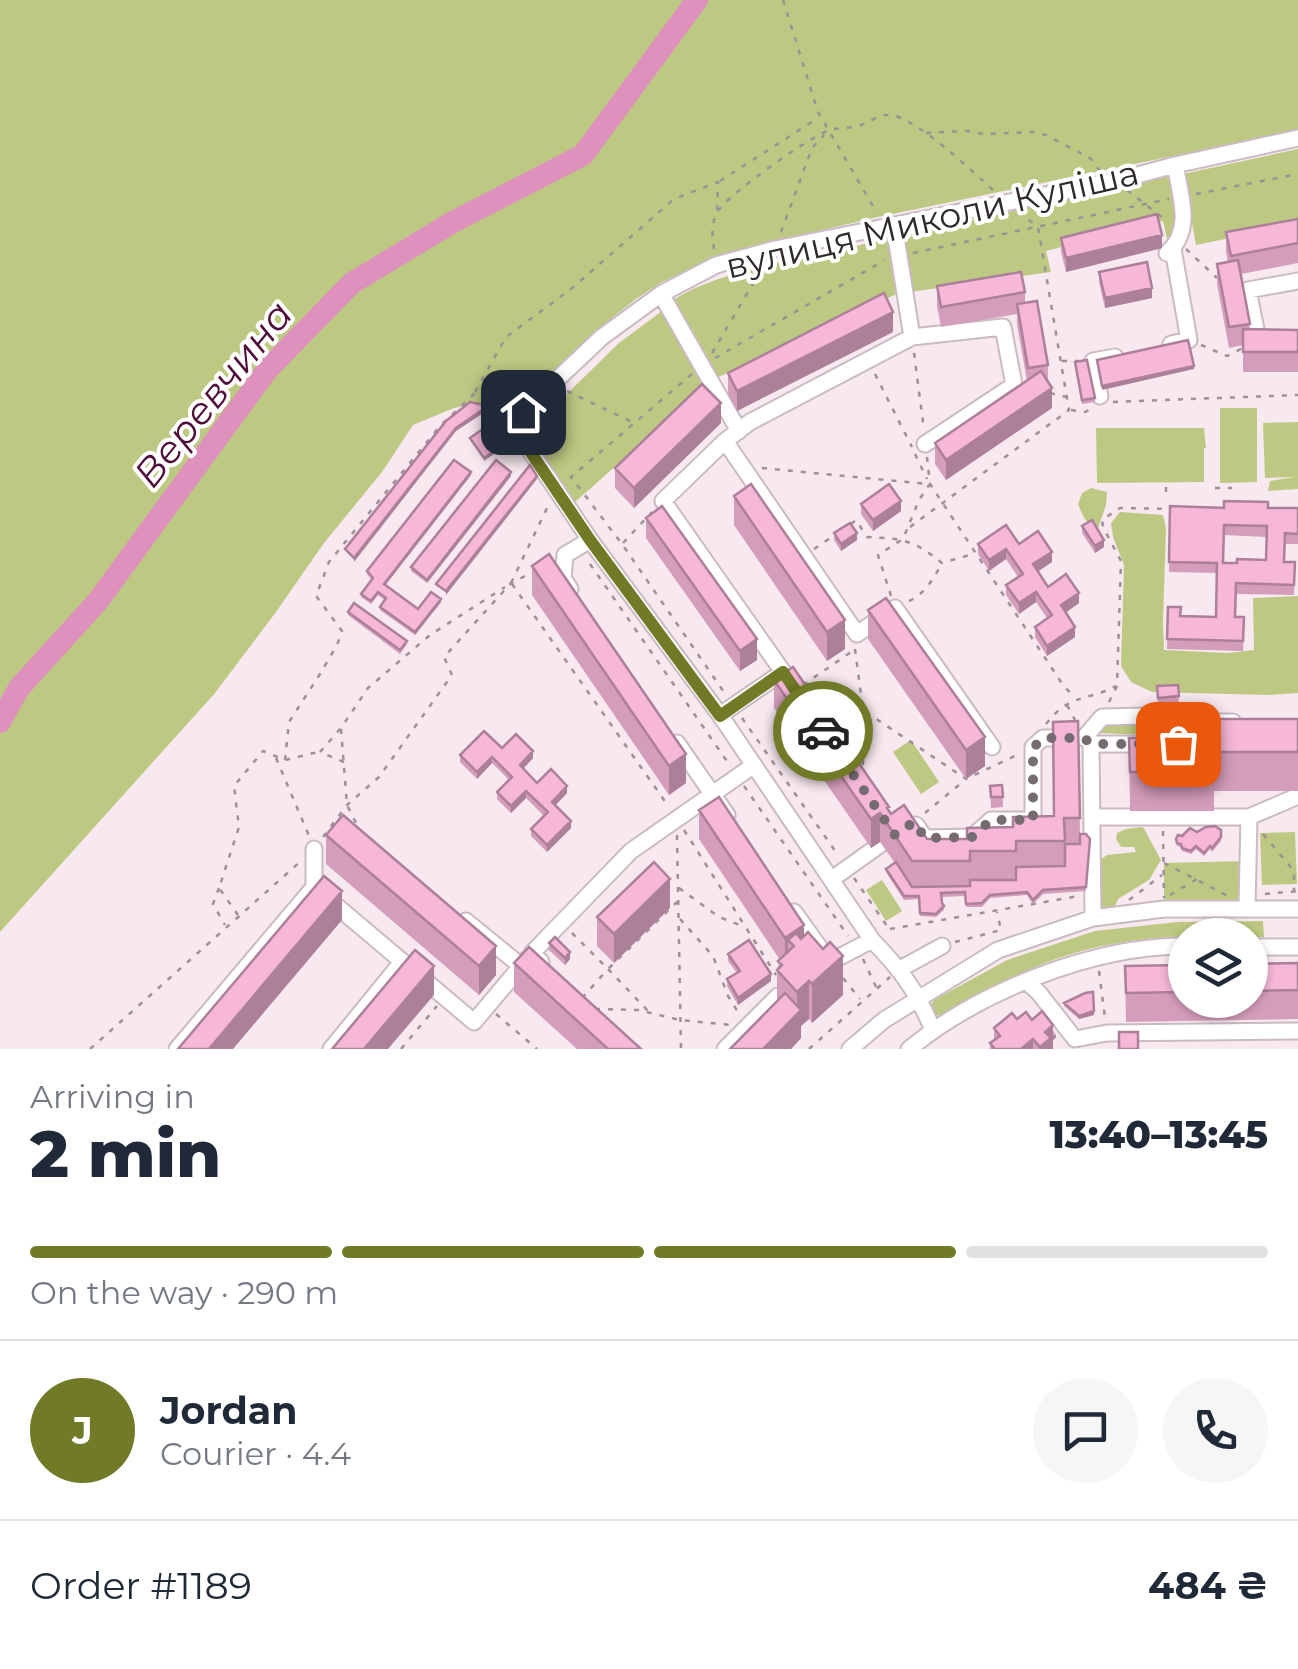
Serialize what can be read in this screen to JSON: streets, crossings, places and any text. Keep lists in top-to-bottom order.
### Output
{
  "streets": {
    "street": ["вулиця Миколи Куліша"]
  },
  "water": ["Веревчина"],
  "page": {
    "heading": ["2 min", "Arriving in", "13:40–13:45"],
    "panel": [
      "Jordan",
      "Courier · 4.4",
      "Order #1189",
      "484 ₴"
    ],
    "bar": "On the way · 290 m",
    "round": "J"
  }
}
